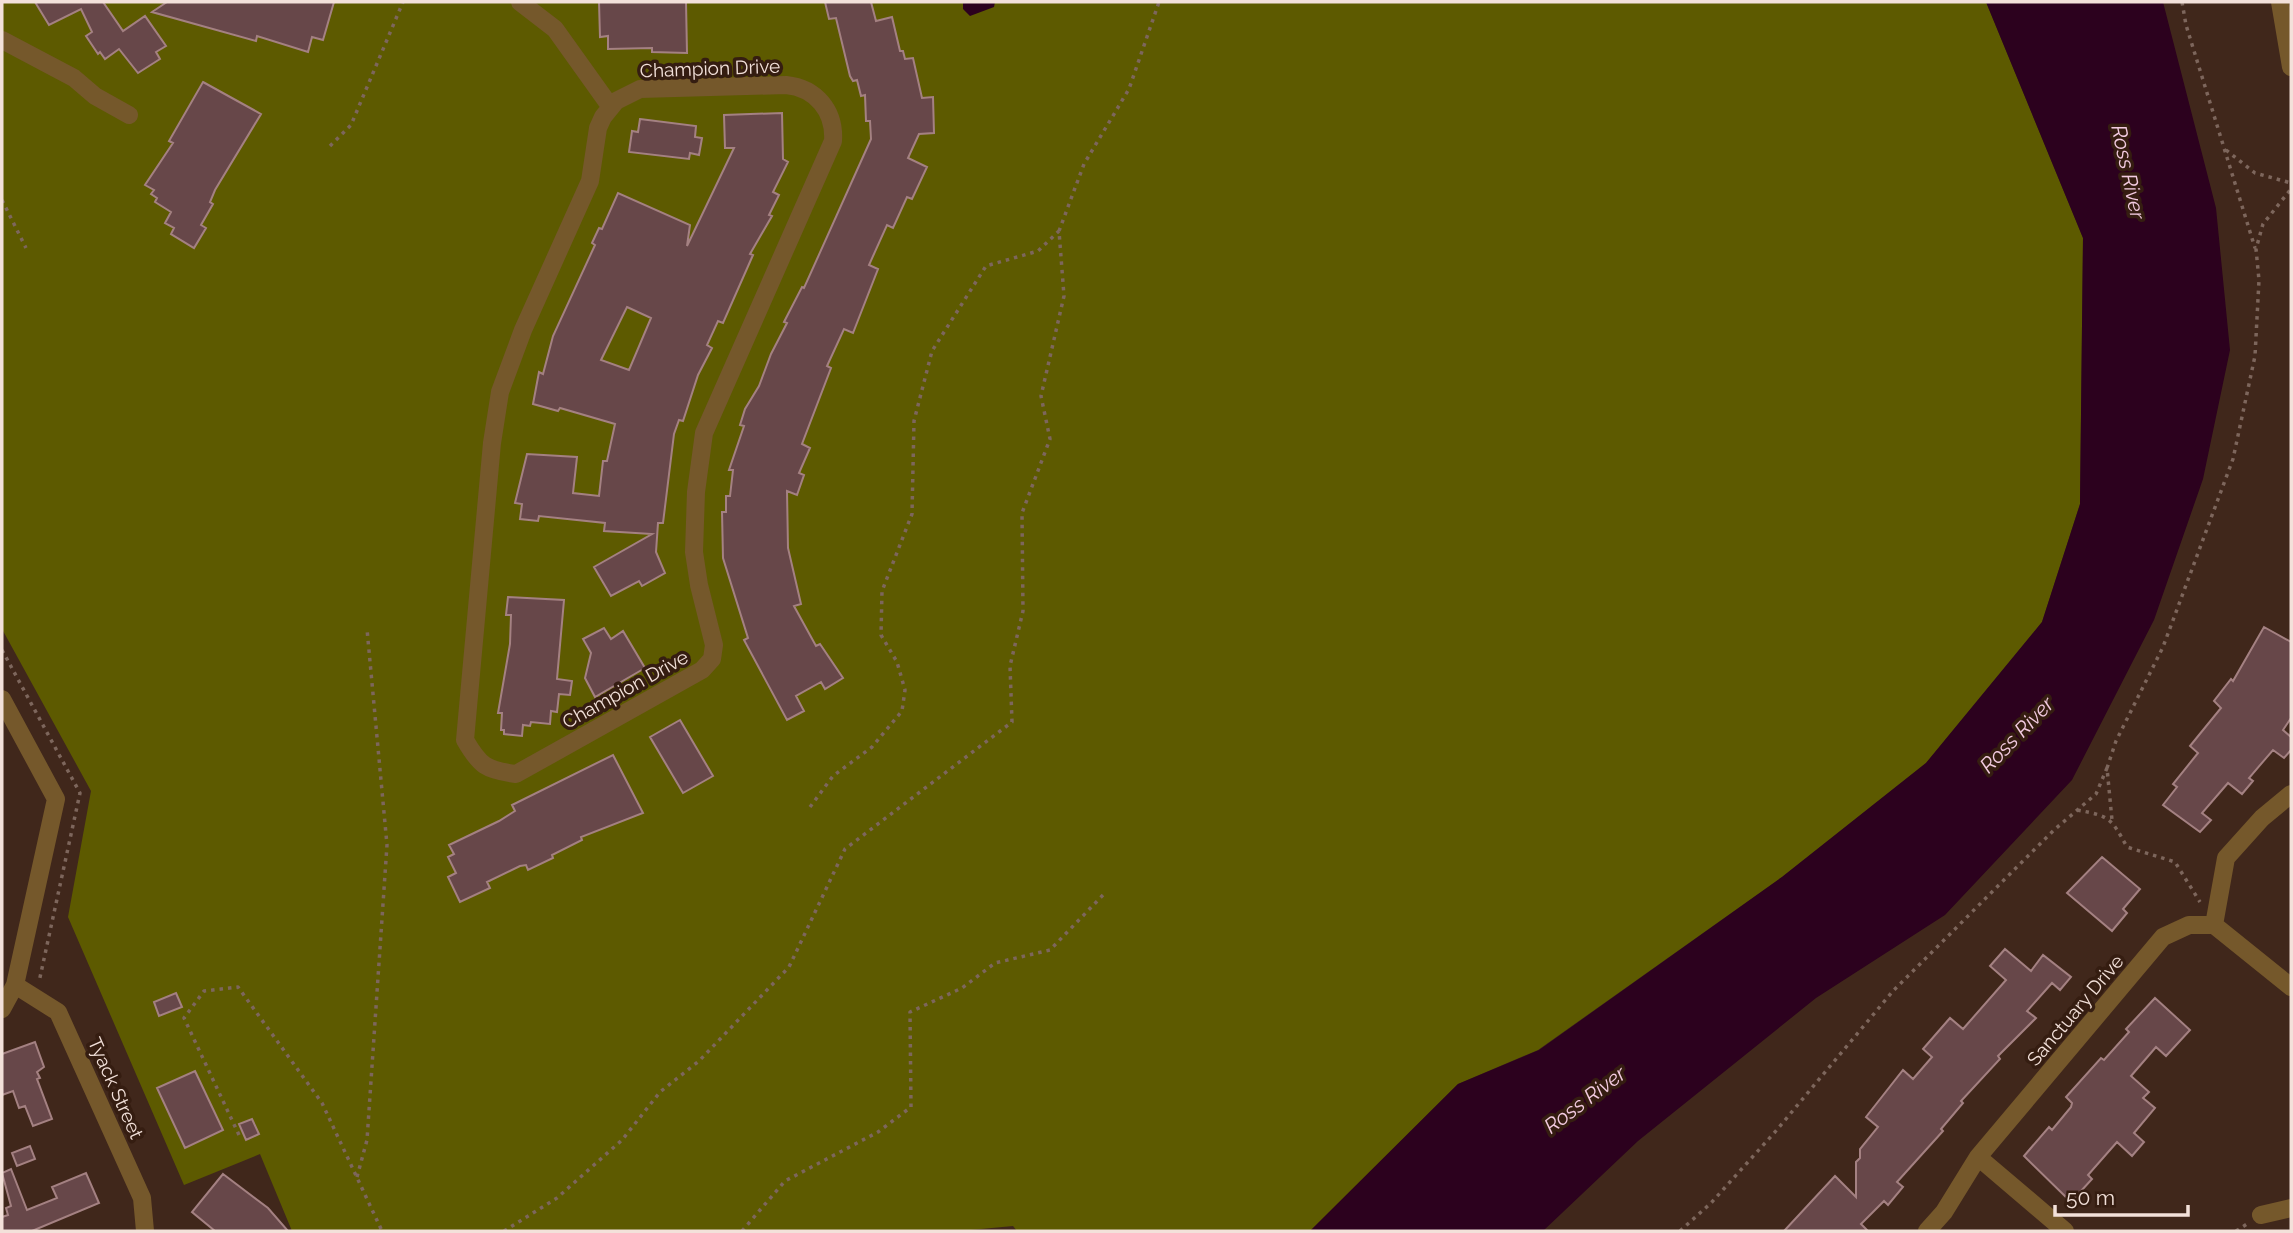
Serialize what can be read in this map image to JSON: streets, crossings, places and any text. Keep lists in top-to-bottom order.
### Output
{
  "streets": {
    "street": ["Champion Drive", "Sanctuary Drive", "Tyack Street"]
  },
  "water": ["Ross River"],
  "scale_bar": "50 m"
}
